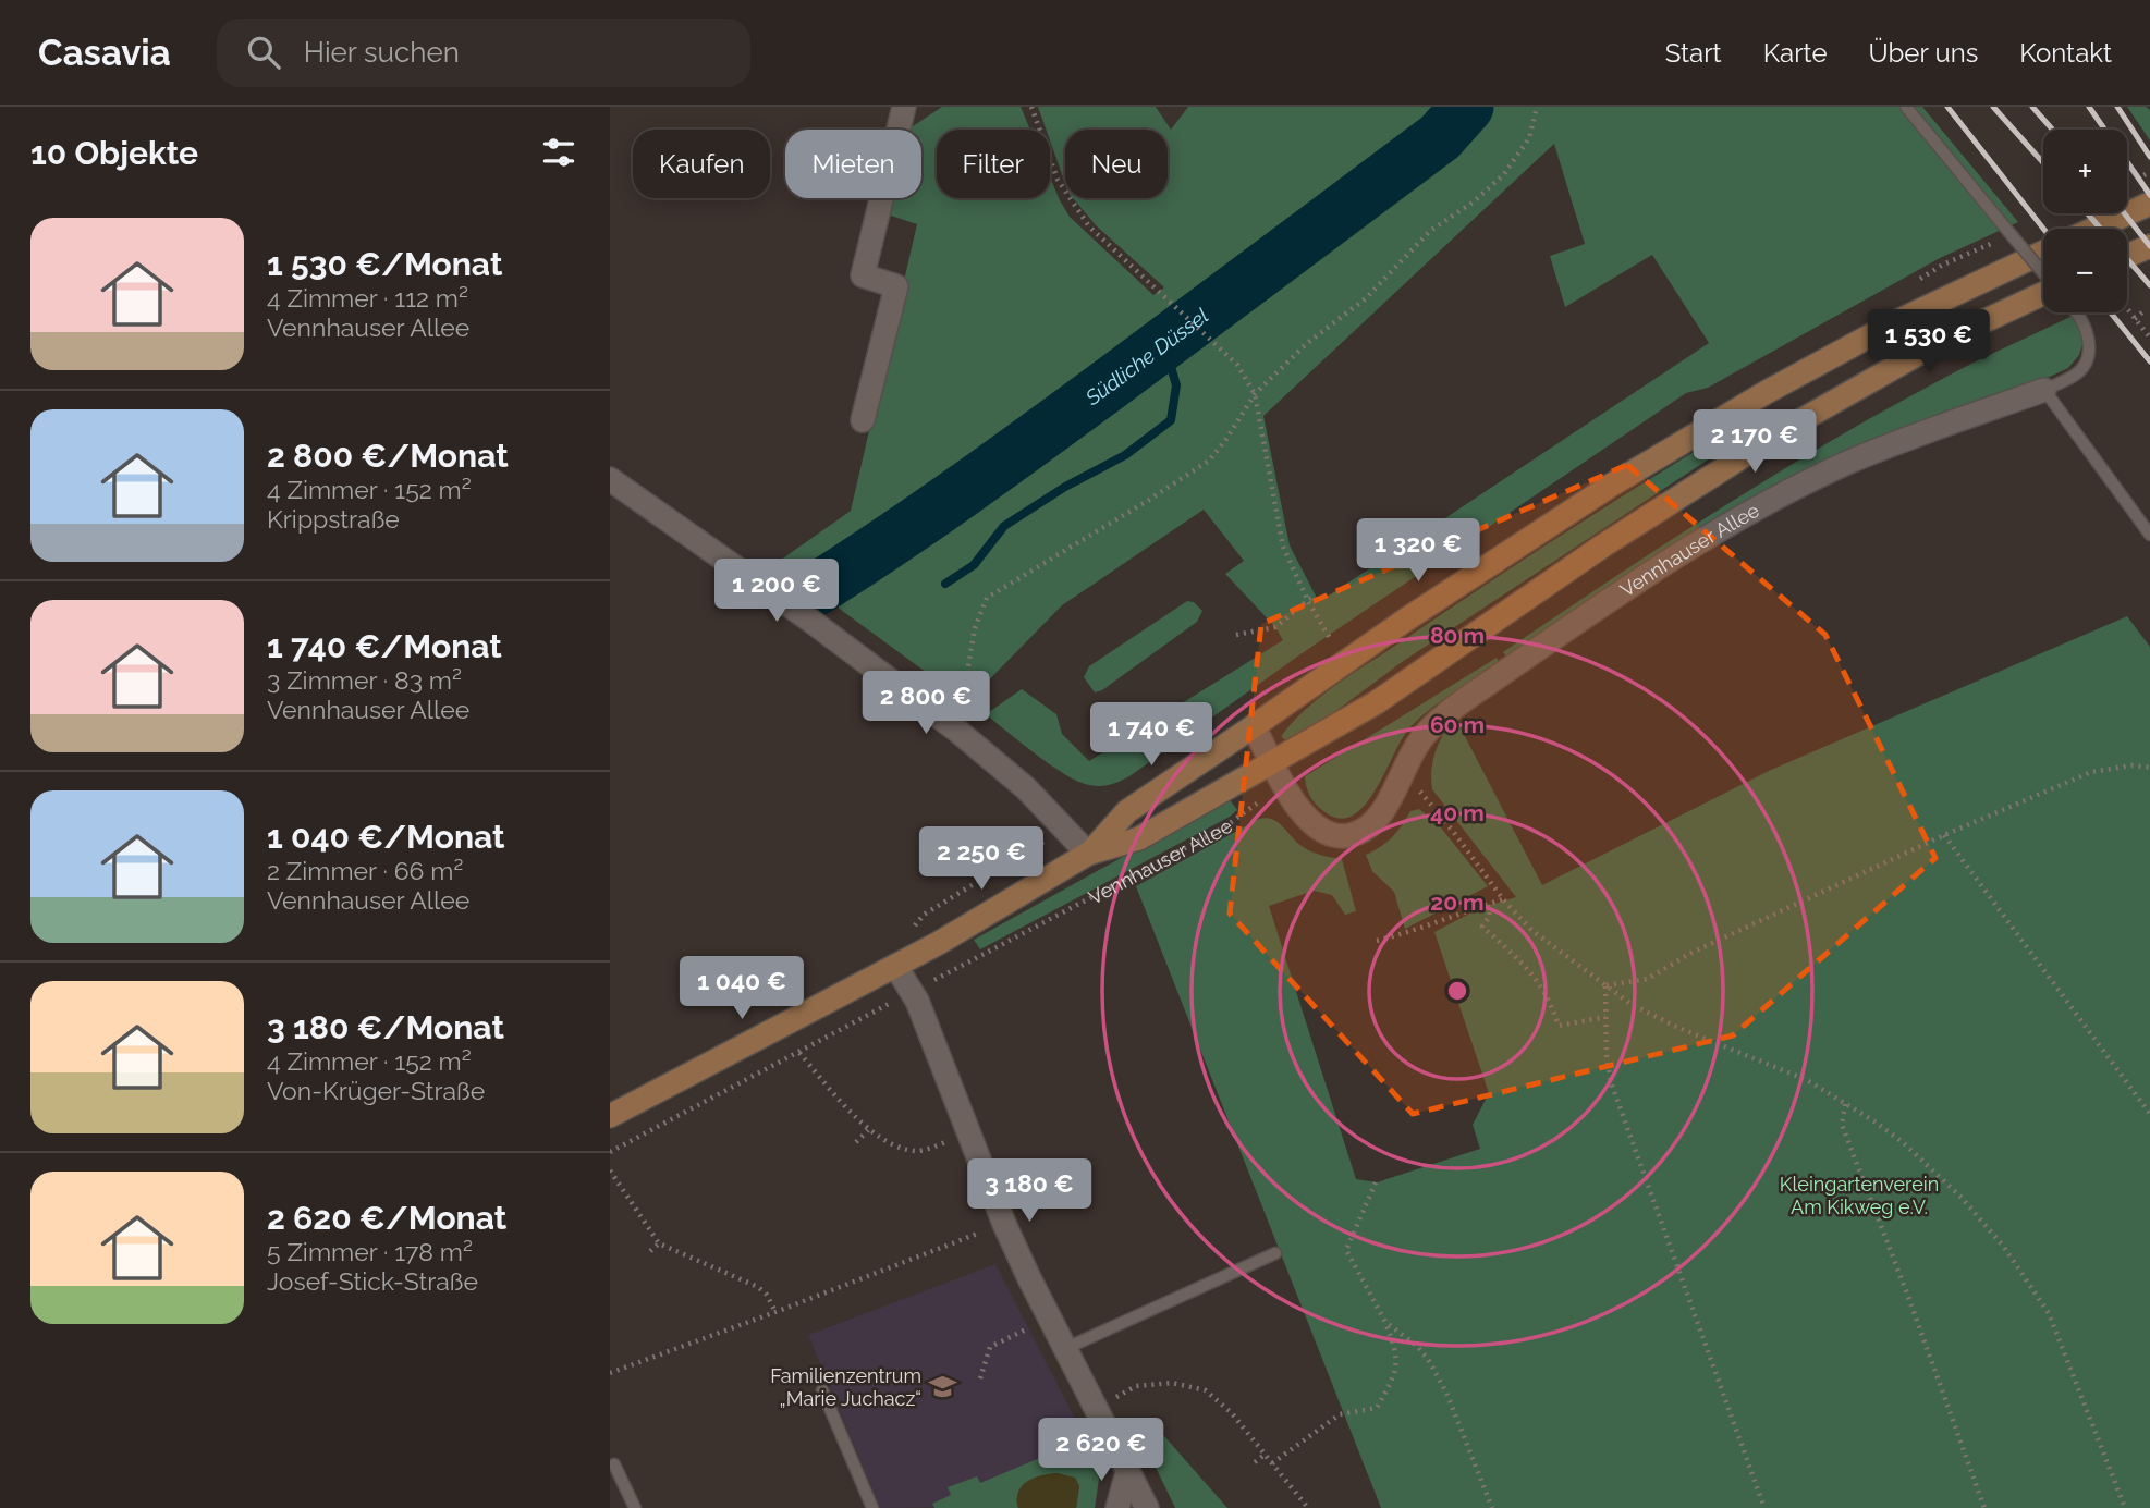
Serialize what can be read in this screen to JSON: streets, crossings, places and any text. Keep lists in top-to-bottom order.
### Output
{
  "streets": {
    "main road": ["Vennhauser Allee"]
  },
  "water": ["Südliche Düssel"],
  "parks": ["Kleingartenverein Am Kikweg e.V."],
  "places": {
    "school or university": ["Familienzentrum „Marie Juchacz“"]
  },
  "page": {
    "header": "Casavia",
    "search": "Hier suchen",
    "nav": [
      "Start",
      "Karte",
      "Über uns",
      "Kontakt"
    ],
    "heading": "10 Objekte",
    "map_buttons": ["+", "−"],
    "chip": [
      "Kaufen",
      "Mieten",
      "Filter",
      "Neu"
    ],
    "list": [
      {
        "name": "1 530 €/Monat",
        "note": "4 Zimmer · 112 m² · Vennhauser Allee"
      },
      {
        "name": "2 800 €/Monat",
        "note": "4 Zimmer · 152 m² · Krippstraße"
      },
      {
        "name": "1 740 €/Monat",
        "note": "3 Zimmer · 83 m² · Vennhauser Allee"
      },
      {
        "name": "1 040 €/Monat",
        "note": "2 Zimmer · 66 m² · Vennhauser Allee"
      },
      {
        "name": "3 180 €/Monat",
        "note": "4 Zimmer · 152 m² · Von-Krüger-Straße"
      },
      {
        "name": "2 620 €/Monat",
        "note": "5 Zimmer · 178 m² · Josef-Stick-Straße"
      }
    ],
    "price": [
      "1 530 €",
      "2 170 €",
      "1 320 €",
      "1 200 €",
      "2 800 €",
      "1 740 €",
      "2 250 €",
      "1 040 €",
      "3 180 €",
      "2 620 €"
    ]
  },
  "rings": [
    "80 m",
    "60 m",
    "40 m",
    "20 m"
  ]
}
